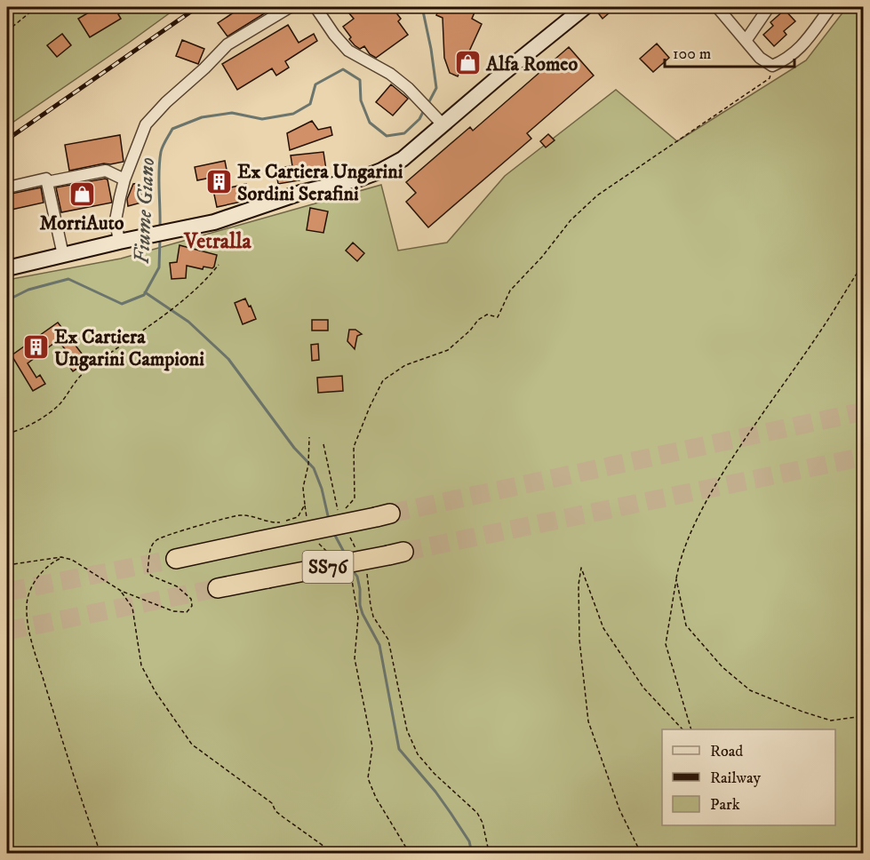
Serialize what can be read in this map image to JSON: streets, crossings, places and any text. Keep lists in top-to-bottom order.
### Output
{
  "streets": {
    "highway": ["SS76"]
  },
  "districts": ["Vetralla"],
  "water": ["Fiume Giano"],
  "places": {
    "shop": ["Alfa Romeo", "MorriAuto"],
    "building": ["Ex Cartiera Ungarini Sordini Serafini", "Ex Cartiera Ungarini Campioni"]
  },
  "legend": ["Road", "Railway", "Park"],
  "scale_bar": "100 m"
}
